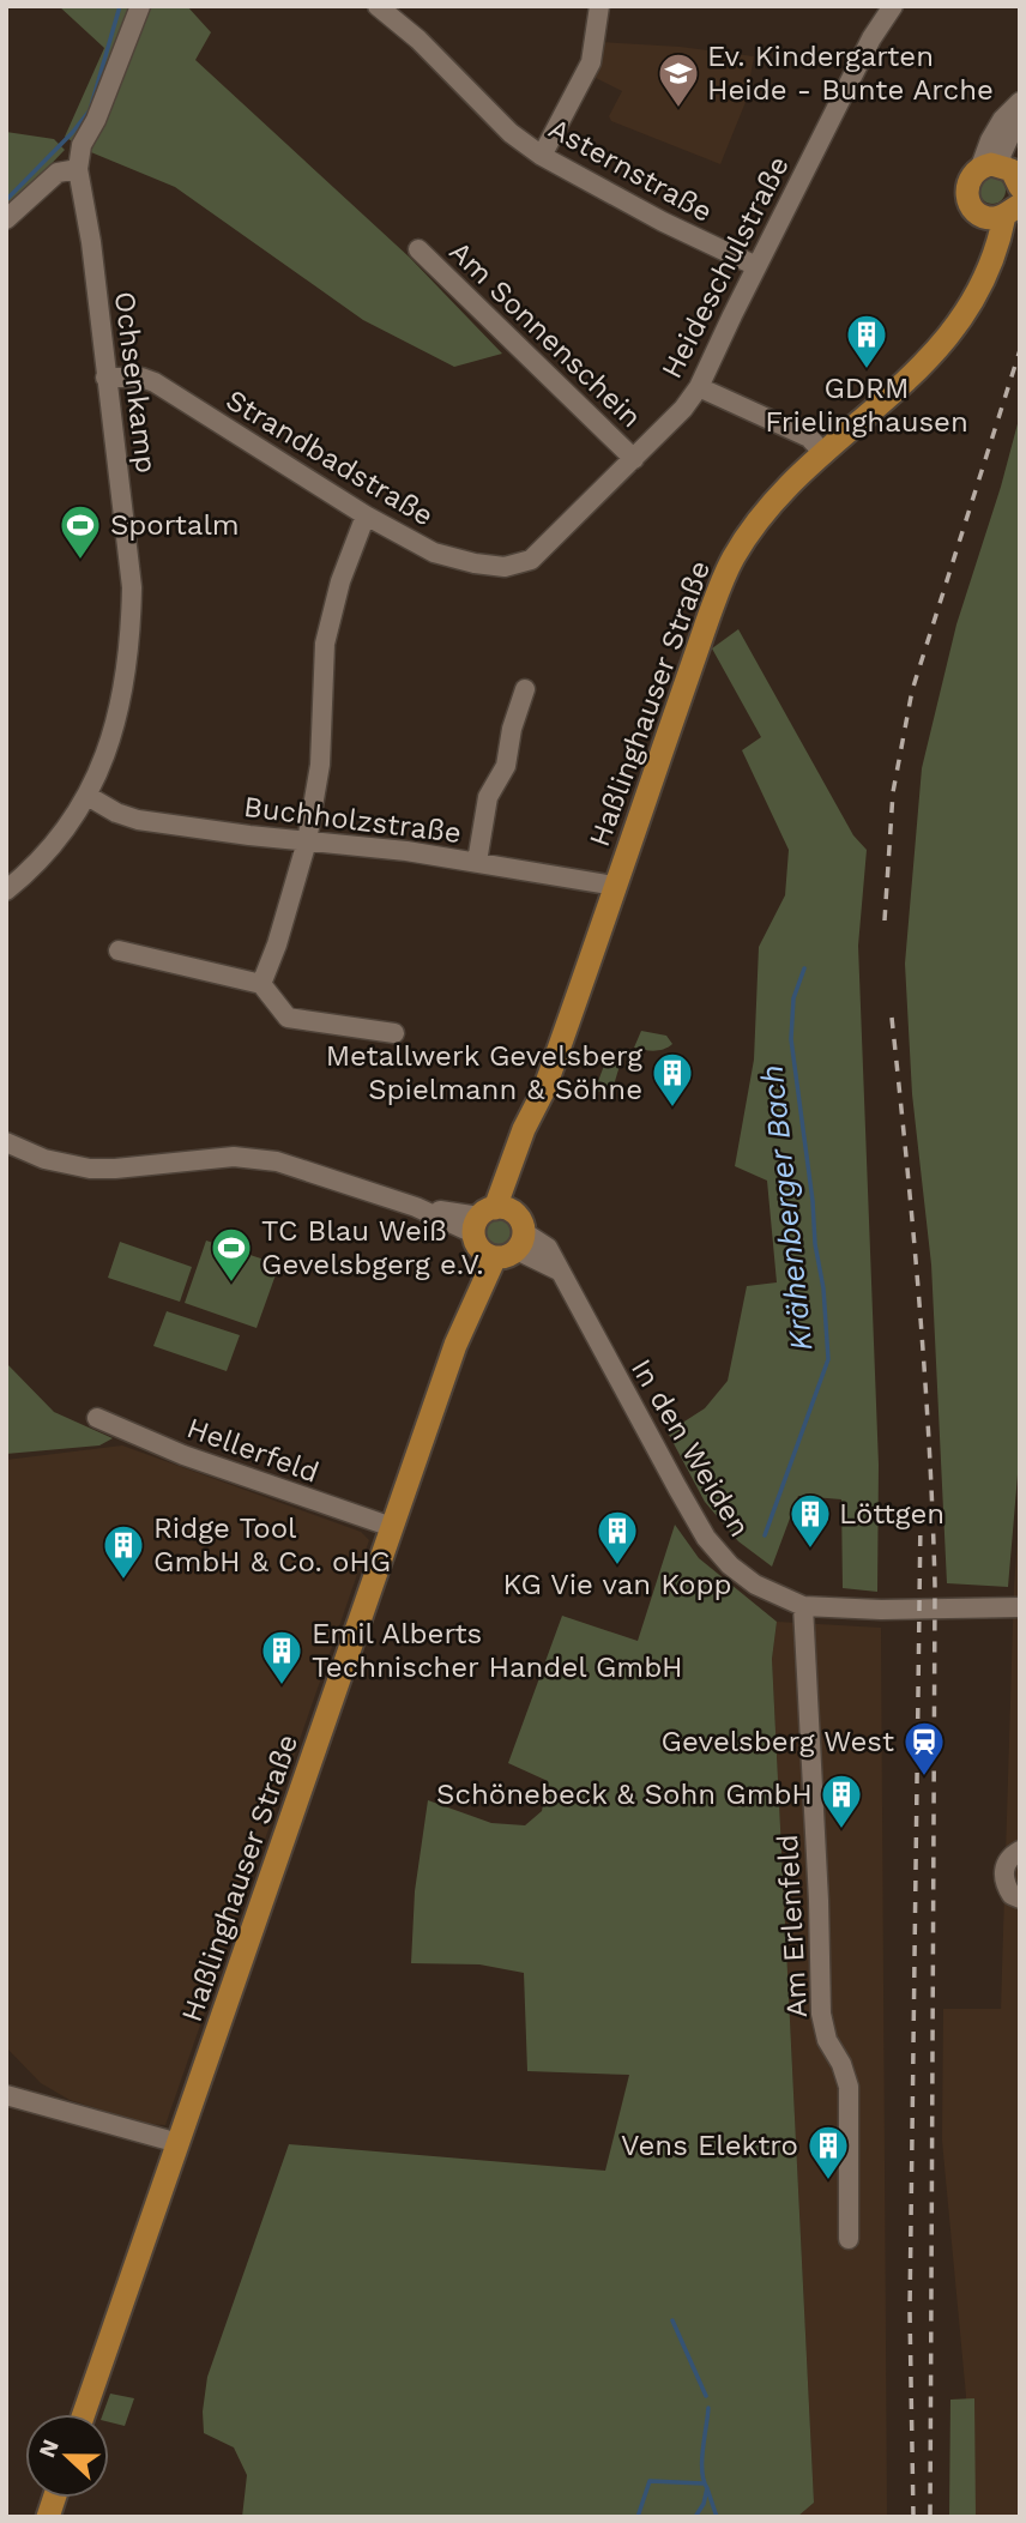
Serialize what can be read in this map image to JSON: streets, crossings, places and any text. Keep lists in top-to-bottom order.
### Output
{
  "streets": {
    "main road": ["Haßlinghauser Straße"],
    "street": [
      "Asternstraße",
      "Heideschulstraße",
      "Am Sonnenschein",
      "Ochsenkamp",
      "Strandbadstraße",
      "Buchholzstraße",
      "In den Weiden",
      "Hellerfeld",
      "Am Erlenfeld"
    ]
  },
  "crossings": [
    ["Asternstraße", "Heideschulstraße"],
    ["Heideschulstraße", "Am Sonnenschein"],
    ["Heideschulstraße", "Strandbadstraße"],
    ["Ochsenkamp", "Strandbadstraße"],
    ["Ochsenkamp", "Buchholzstraße"],
    ["Haßlinghauser Straße", "Buchholzstraße"],
    ["Haßlinghauser Straße", "In den Weiden"],
    ["Haßlinghauser Straße", "Hellerfeld"],
    ["In den Weiden", "Am Erlenfeld"]
  ],
  "water": ["Krähenberger Bach"],
  "places": {
    "school or university": ["Ev. Kindergarten Heide - Bunte Arche"],
    "building": [
      "GDRM Frielinghausen",
      "Metallwerk Gevelsberg Spielmann & Söhne",
      "Löttgen",
      "KG Vie van Kopp",
      "Ridge Tool GmbH & Co. oHG",
      "Emil Alberts Technischer Handel GmbH",
      "Schönebeck & Sohn GmbH",
      "Vens Elektro"
    ],
    "sports": ["Sportalm", "TC Blau Weiß Gevelsbgerg e.V."],
    "station": ["Gevelsberg West"]
  },
  "north": "left"
}
